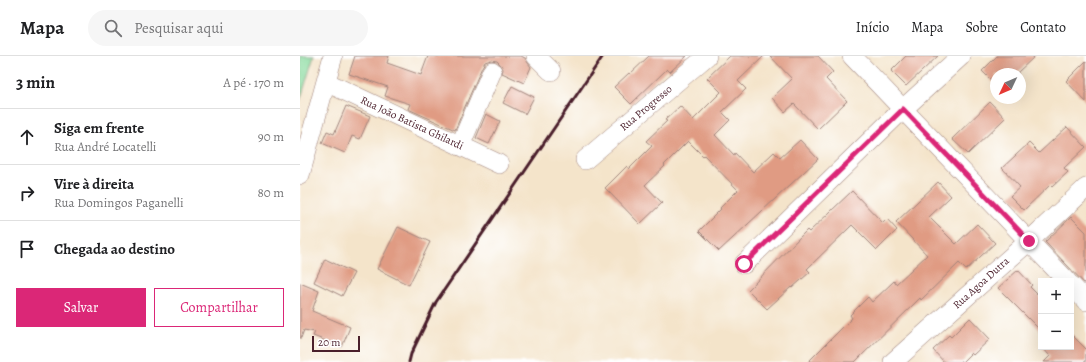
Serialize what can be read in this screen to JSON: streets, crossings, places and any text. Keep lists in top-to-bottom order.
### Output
{
  "streets": {
    "street": ["Rua Progresso", "Rua João Batista Ghilardi", "Rua Agoa Dutra"]
  },
  "scale_bar": "20 m",
  "north": "bottom left",
  "page": {
    "header": "Mapa",
    "search": "Pesquisar aqui",
    "nav": [
      "Início",
      "Mapa",
      "Sobre",
      "Contato"
    ],
    "heading": ["3 min", "A pé · 170 m"],
    "list": [
      ["Siga em frente", "Rua André Locatelli", "90 m"],
      ["Vire à direita", "Rua Domingos Paganelli", "80 m"],
      "Chegada ao destino"
    ],
    "buttons": ["Salvar", "Compartilhar"],
    "map_buttons": ["+", "−"],
    "scale": "20 m"
  }
}
